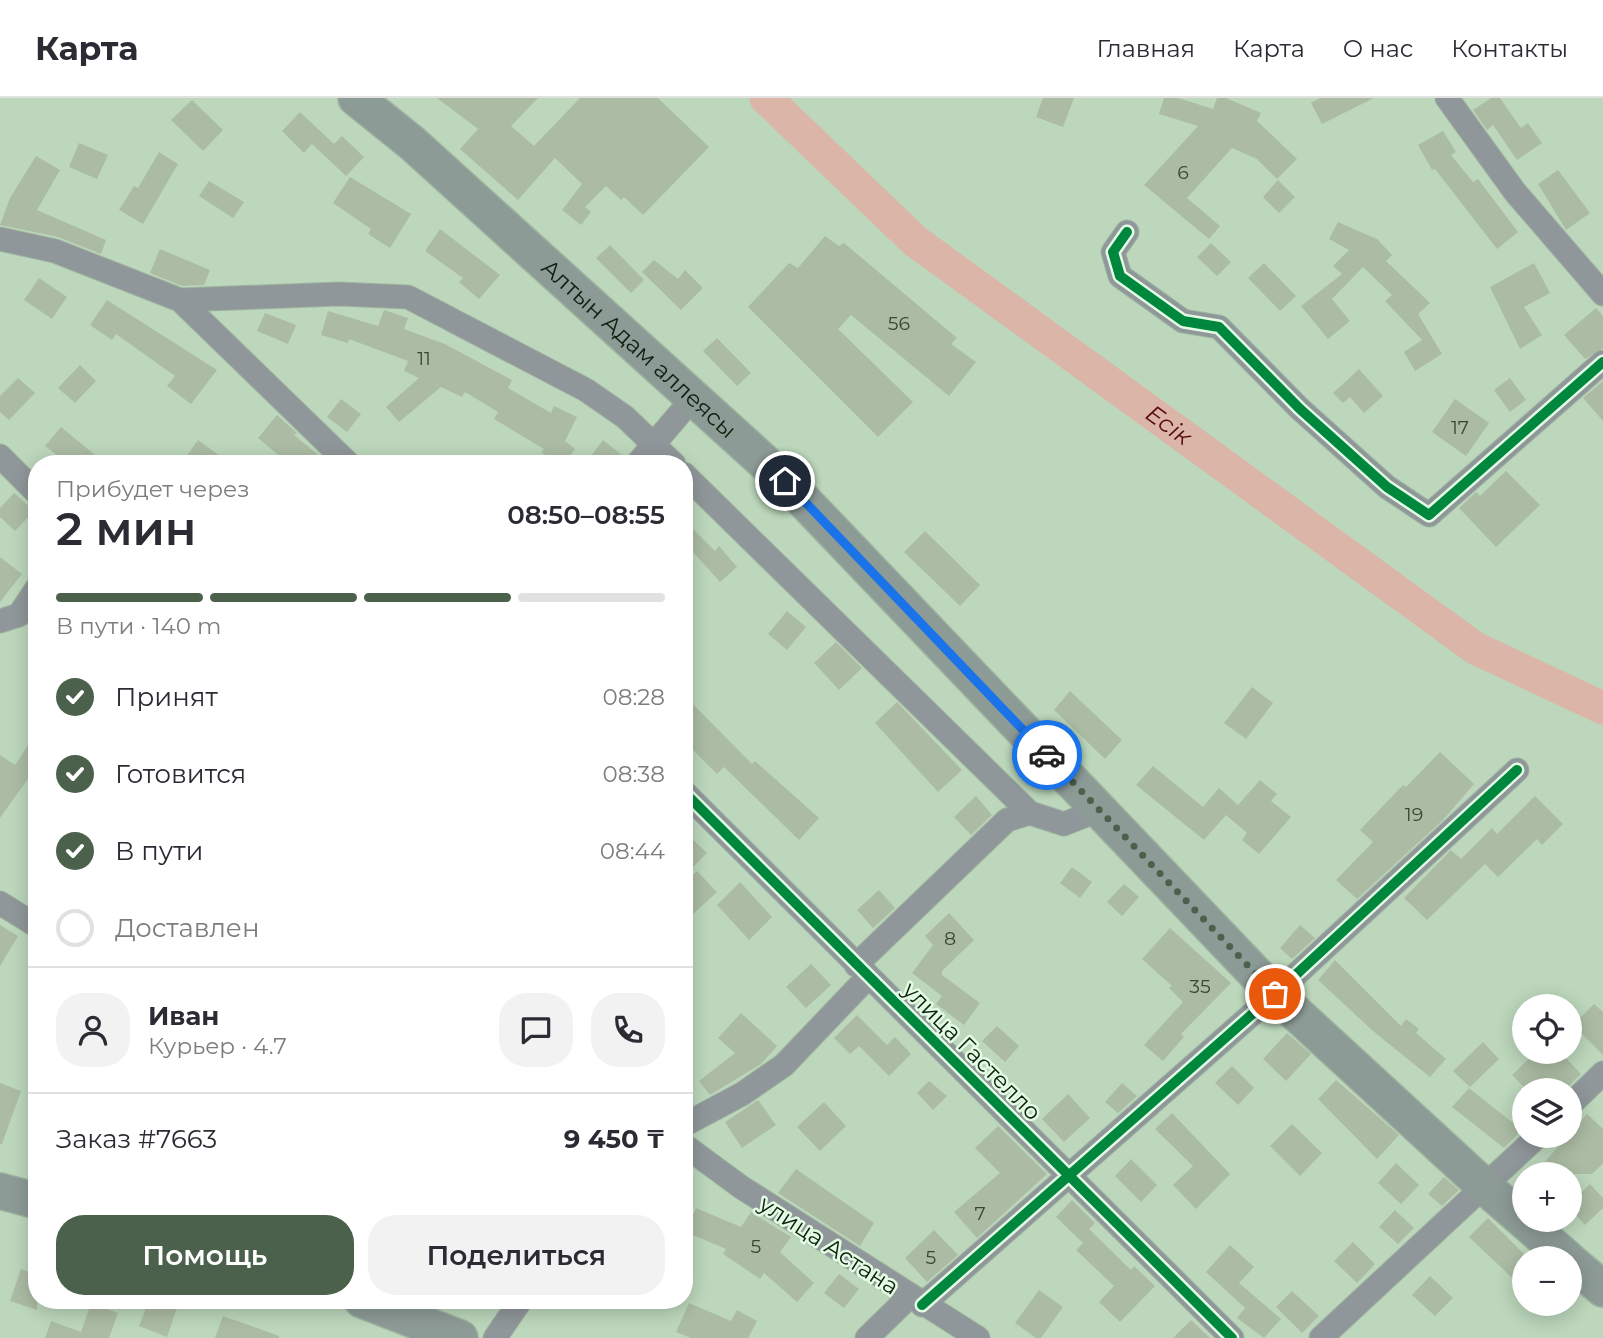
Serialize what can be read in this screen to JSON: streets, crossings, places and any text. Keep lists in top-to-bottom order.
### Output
{
  "streets": {
    "main road": ["Алтын Адам аллеясы"],
    "street": ["улица Гастелло", "улица Астана"]
  },
  "water": ["Есік"],
  "house_numbers": [
    "6",
    "56",
    "11",
    "17",
    "19",
    "8",
    "35",
    "7",
    "5",
    "5"
  ],
  "page": {
    "header": "Карта",
    "nav": [
      "Главная",
      "Карта",
      "О нас",
      "Контакты"
    ],
    "heading": ["2 мин", "Прибудет через", "08:50–08:55"],
    "panel": [
      "Иван",
      "Курьер · 4.7",
      "Заказ #7663",
      "9 450 ₸"
    ],
    "bar": "В пути · 140 m",
    "list": [
      ["Принят", "08:28"],
      ["Готовится", "08:38"],
      ["В пути", "08:44"],
      "Доставлен"
    ],
    "map_buttons": ["+", "−"],
    "buttons": ["Помощь", "Поделиться"]
  }
}
